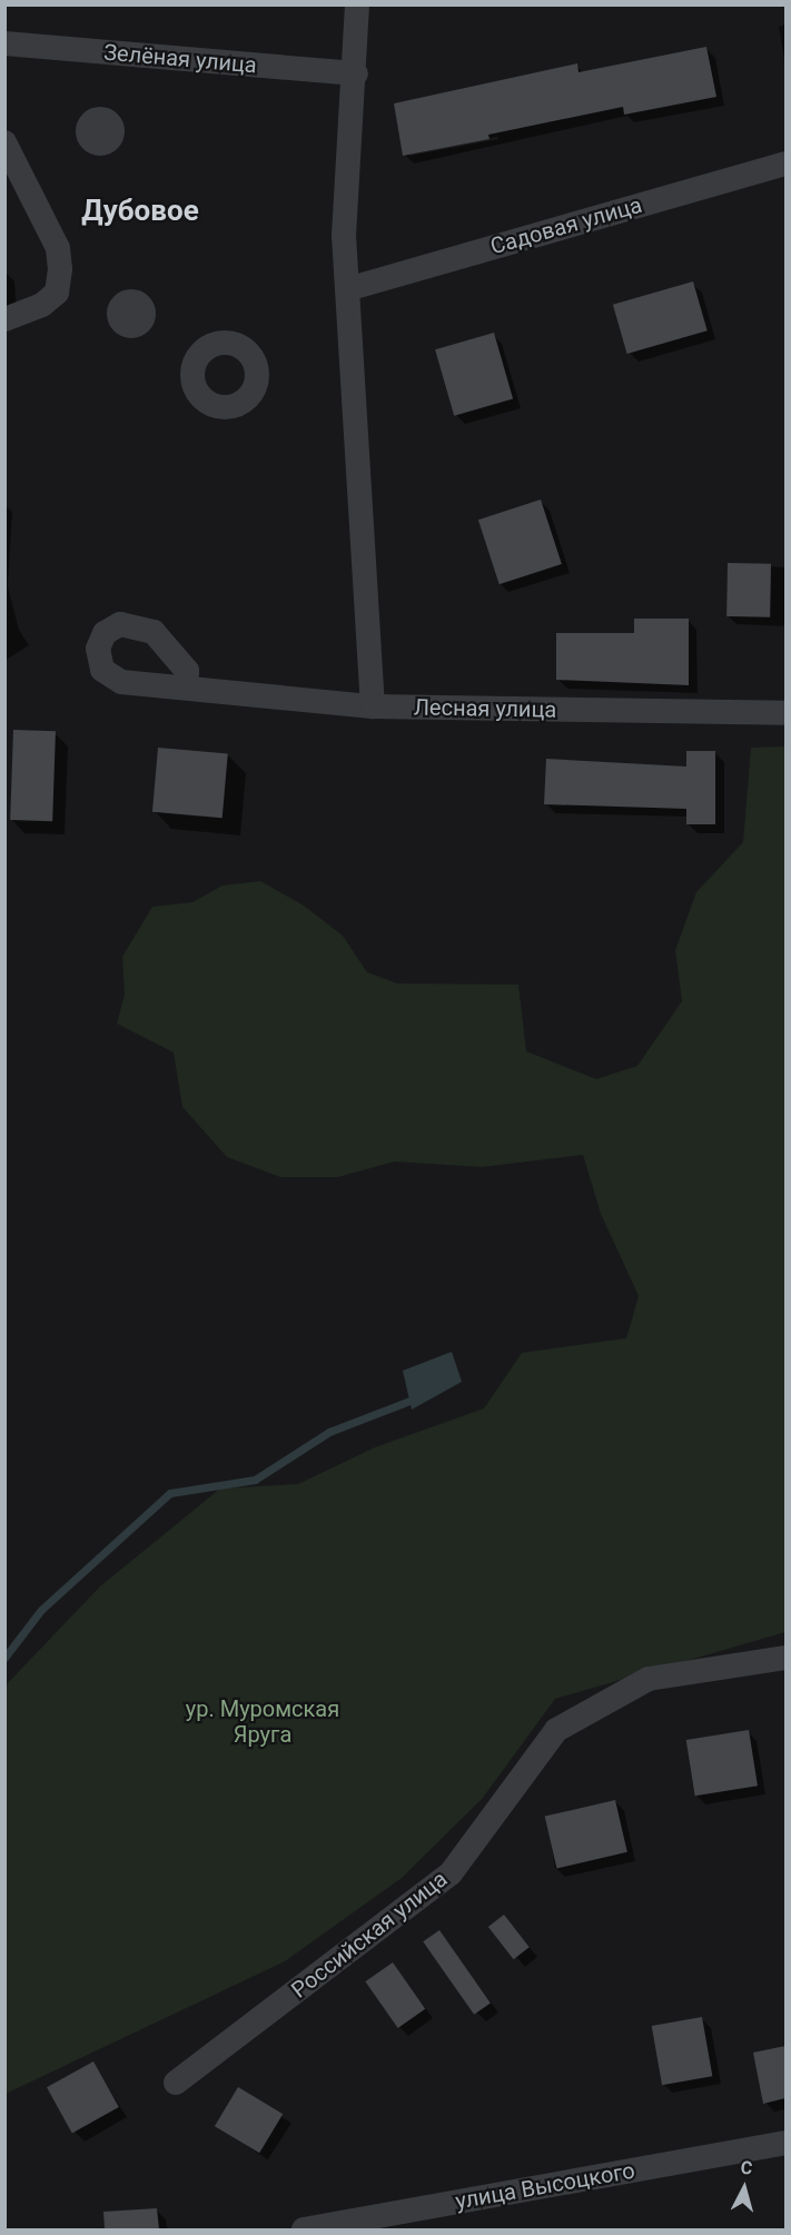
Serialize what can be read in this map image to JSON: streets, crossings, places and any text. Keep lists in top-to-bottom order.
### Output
{
  "streets": {
    "street": [
      "Зелёная улица",
      "Садовая улица",
      "Лесная улица",
      "Российская улица",
      "улица Высоцкого"
    ]
  },
  "districts": ["Дубовое"],
  "parks": ["ур. Муромская Яруга"],
  "north": "top"
}
